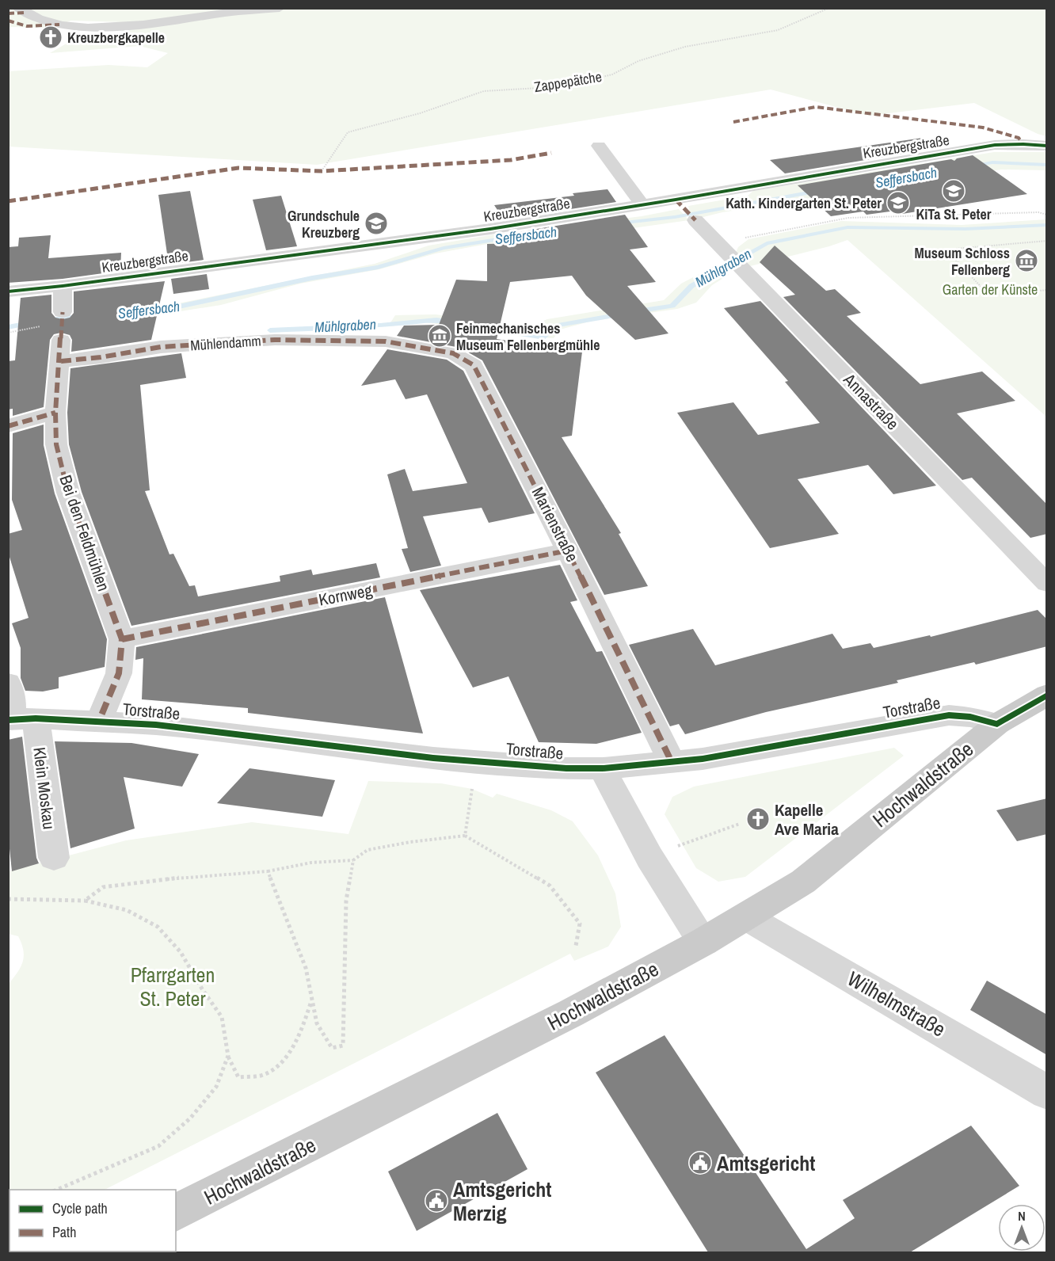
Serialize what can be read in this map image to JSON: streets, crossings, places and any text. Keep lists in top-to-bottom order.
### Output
{
  "streets": {
    "main road": ["Hochwaldstraße"],
    "street": [
      "Kreuzbergstraße",
      "Mühlendamm",
      "Annastraße",
      "Marienstraße",
      "Bei den Feldmühlen",
      "Kornweg",
      "Torstraße",
      "Klein Moskau",
      "Wilhelmstraße"
    ],
    "path": ["Zappepätche"]
  },
  "crossings": [
    ["Mühlendamm", "Marienstraße"],
    ["Mühlendamm", "Bei den Feldmühlen"],
    ["Marienstraße", "Kornweg"],
    ["Marienstraße", "Torstraße"],
    ["Bei den Feldmühlen", "Kornweg"],
    ["Bei den Feldmühlen", "Torstraße"],
    ["Torstraße", "Hochwaldstraße"],
    ["Torstraße", "Klein Moskau"],
    ["Hochwaldstraße", "Wilhelmstraße"]
  ],
  "water": ["Seffersbach", "Mühlgraben"],
  "parks": ["Garten der Künste", "Pfarrgarten St. Peter"],
  "places": {
    "church": ["Kreuzbergkapelle", "Kapelle Ave Maria"],
    "school or university": ["KiTa St. Peter", "Kath. Kindergarten St. Peter", "Grundschule Kreuzberg"],
    "museum": ["Museum Schloss Fellenberg", "Feinmechanisches Museum Fellenbergmühle"],
    "public building": ["Amtsgericht", "Amtsgericht Merzig"]
  },
  "legend": ["Cycle path", "Path"],
  "north": "top"
}
